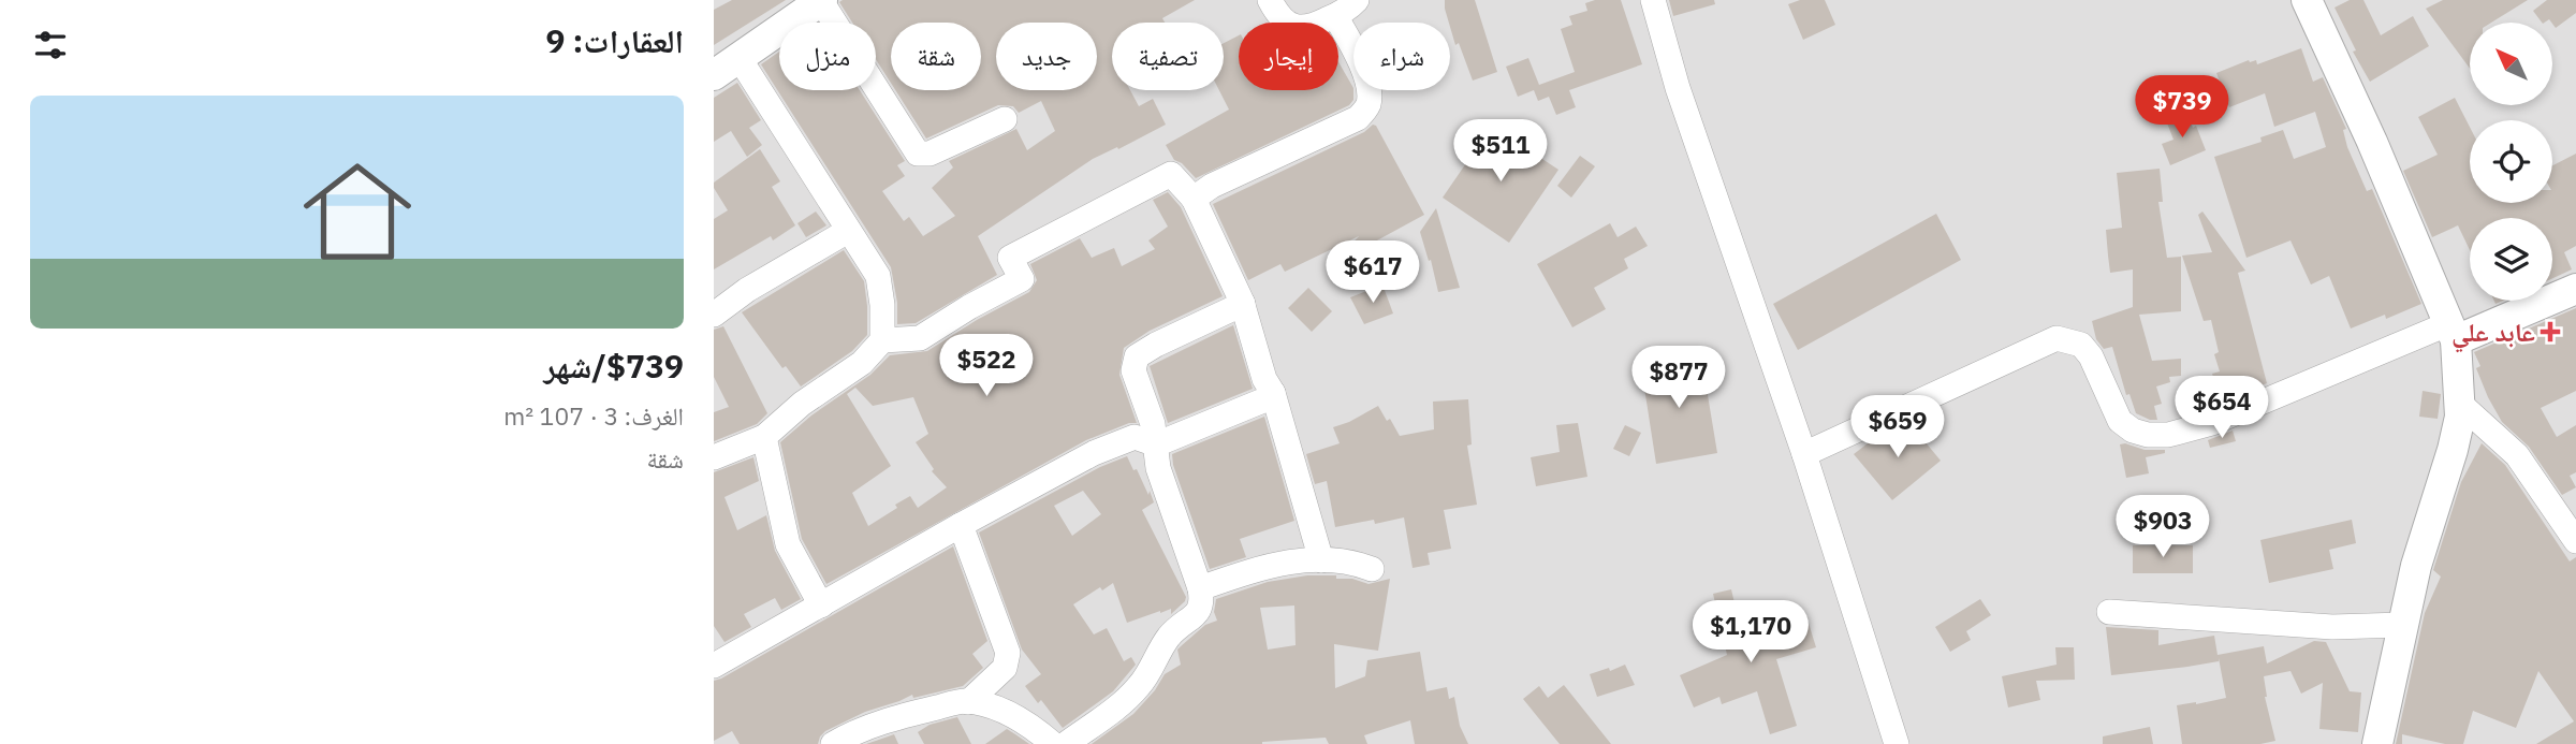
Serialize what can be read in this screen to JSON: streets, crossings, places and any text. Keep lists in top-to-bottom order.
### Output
{
  "places": {
    "health": ["عابد علي"]
  },
  "north": "top left",
  "page": {
    "heading": "العقارات: 9",
    "chip": [
      "شراء",
      "إيجار",
      "تصفية",
      "جديد",
      "شقة",
      "منزل"
    ],
    "price": [
      "$739",
      "$511",
      "$617",
      "$522",
      "$877",
      "$654",
      "$659",
      "$903",
      "$1,170"
    ],
    "list": [
      {
        "name": "$739/شهر",
        "note": "الغرف: 3 · 107 m² · شقة"
      }
    ]
  }
}
